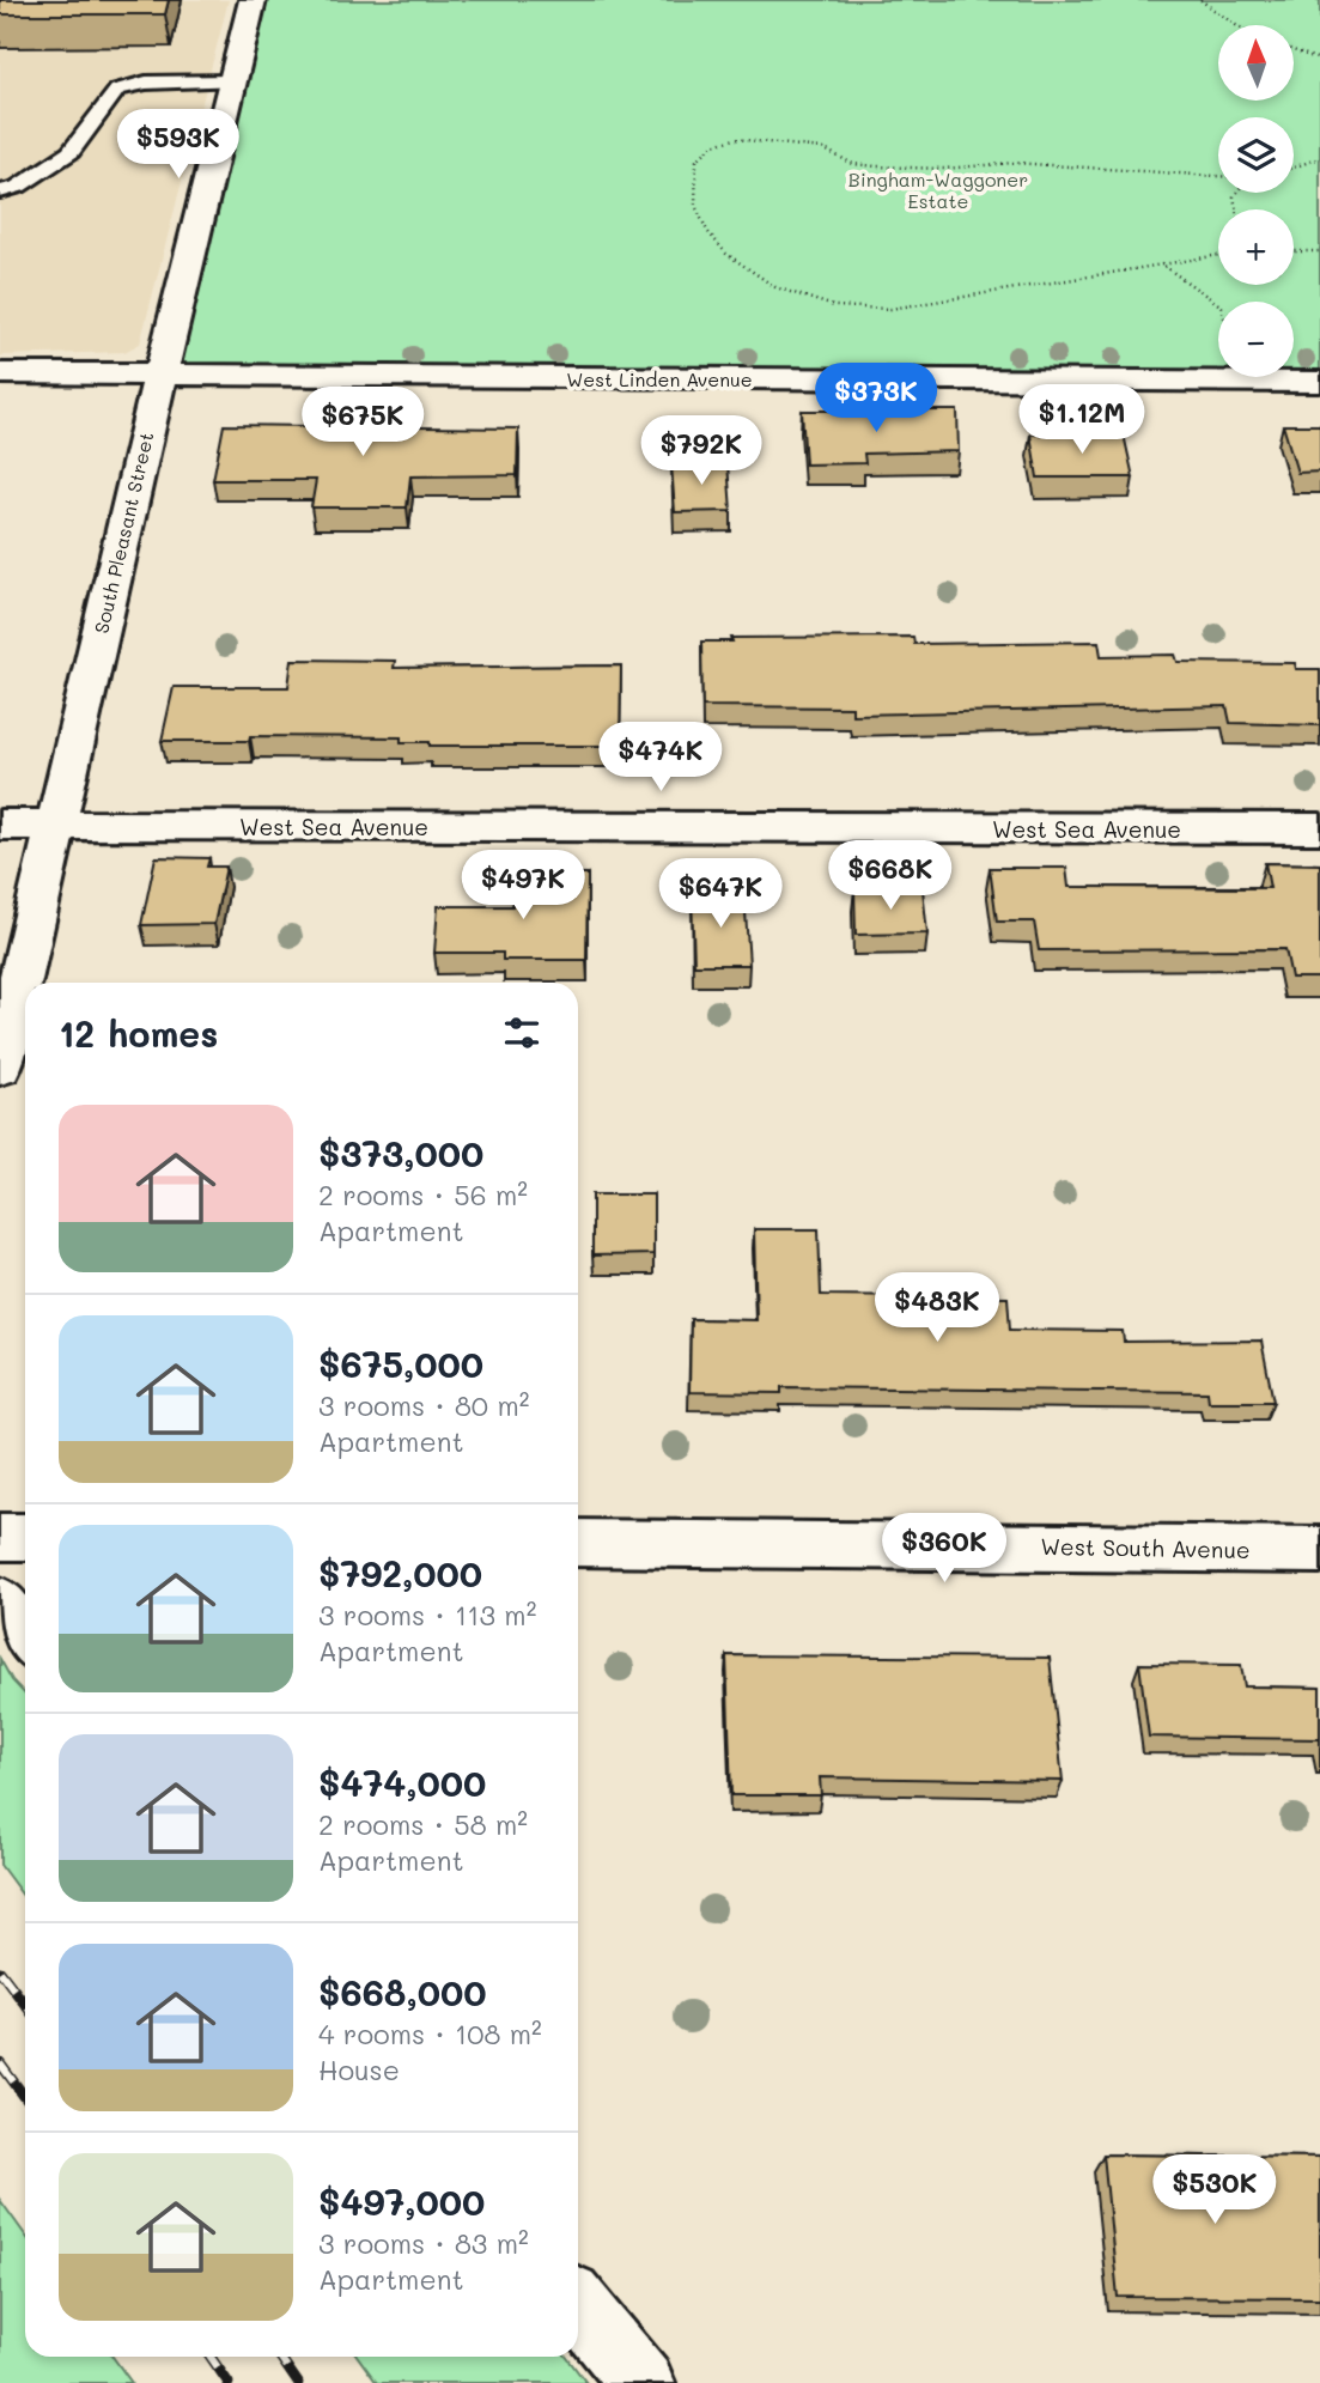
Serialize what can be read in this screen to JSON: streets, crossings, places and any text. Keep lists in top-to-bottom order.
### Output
{
  "streets": {
    "street": [
      "West Linden Avenue",
      "South Pleasant Street",
      "West Sea Avenue",
      "West South Avenue"
    ]
  },
  "crossings": [
    ["West Linden Avenue", "South Pleasant Street"],
    ["South Pleasant Street", "West Sea Avenue"]
  ],
  "parks": ["Bingham-Waggoner Estate"],
  "north": "top",
  "page": {
    "map_buttons": ["+", "−"],
    "price": [
      "$593K",
      "$373K",
      "$1.12M",
      "$675K",
      "$792K",
      "$474K",
      "$668K",
      "$497K",
      "$647K",
      "$483K",
      "$360K",
      "$530K"
    ],
    "heading": "12 homes",
    "list": [
      {
        "name": "$373,000",
        "note": "2 rooms · 56 m² · Apartment"
      },
      {
        "name": "$675,000",
        "note": "3 rooms · 80 m² · Apartment"
      },
      {
        "name": "$792,000",
        "note": "3 rooms · 113 m² · Apartment"
      },
      {
        "name": "$474,000",
        "note": "2 rooms · 58 m² · Apartment"
      },
      {
        "name": "$668,000",
        "note": "4 rooms · 108 m² · House"
      },
      {
        "name": "$497,000",
        "note": "3 rooms · 83 m² · Apartment"
      }
    ]
  }
}
